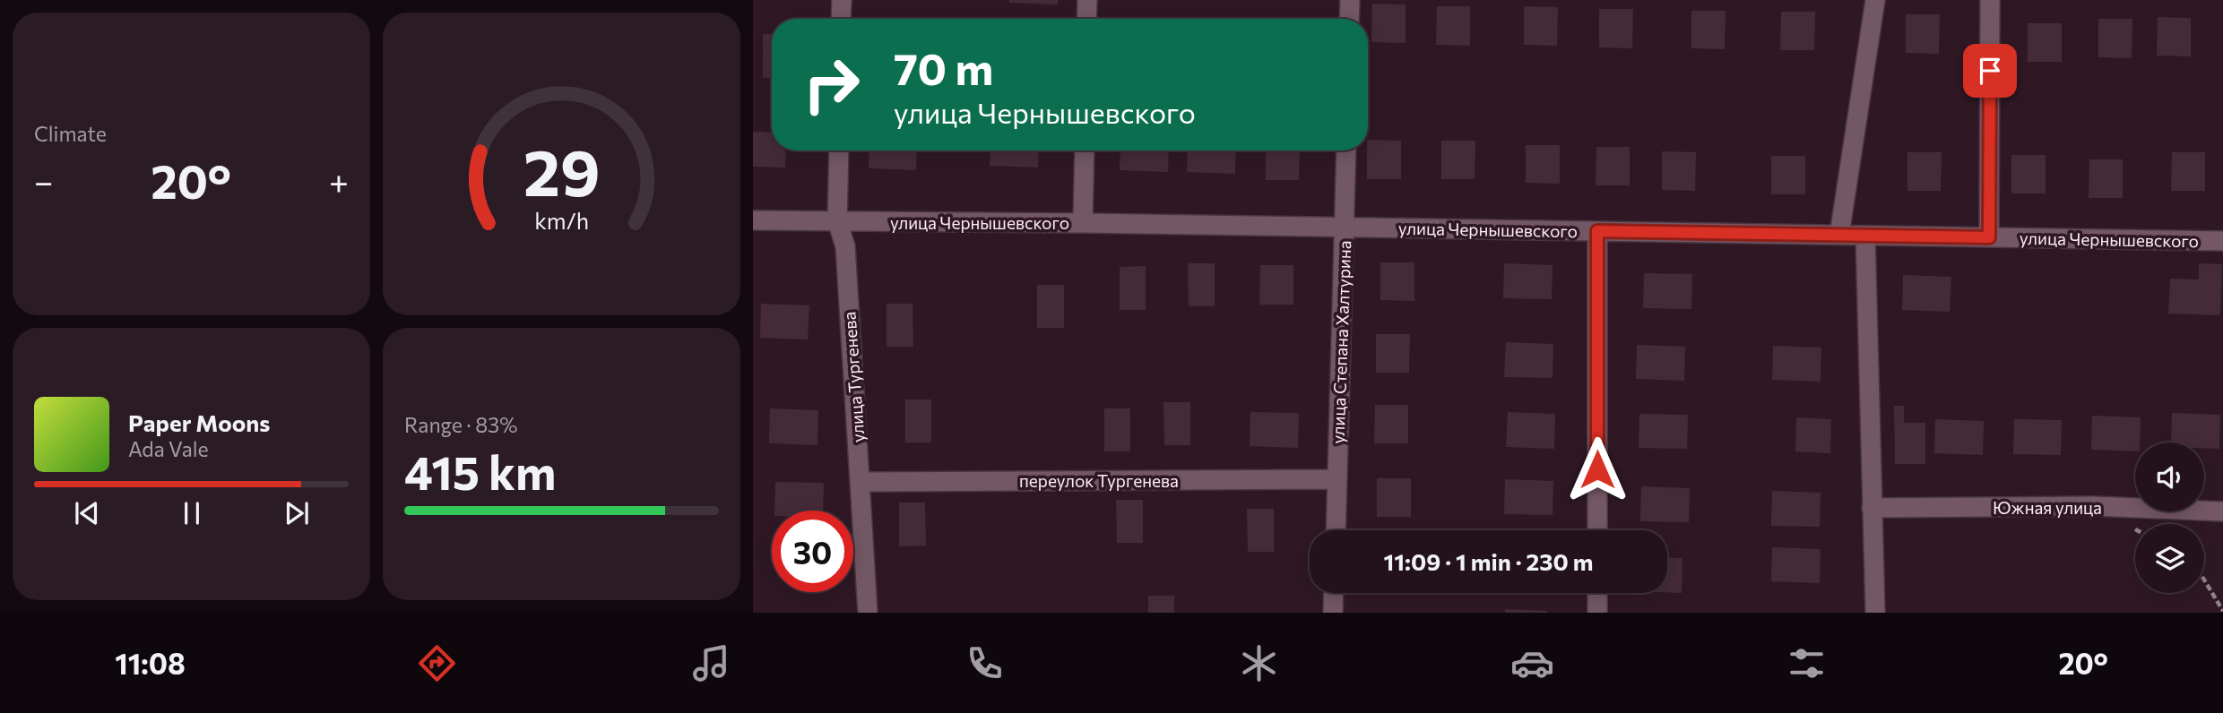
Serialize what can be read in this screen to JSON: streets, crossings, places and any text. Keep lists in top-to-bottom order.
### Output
{
  "streets": {
    "street": [
      "улица Чернышевского",
      "улица Степана Халтурина",
      "улица Тургенева",
      "переулок Тургенева",
      "Южная улица"
    ]
  },
  "crossings": [
    ["улица Чернышевского", "улица Степана Халтурина"],
    ["улица Чернышевского", "улица Тургенева"],
    ["улица Степана Халтурина", "переулок Тургенева"],
    ["улица Тургенева", "переулок Тургенева"]
  ],
  "page": {
    "tile": [
      "Climate",
      ["Range · 83%", "415 km"]
    ],
    "turn": ["70 m", "улица Чернышевского"],
    "heat": ["−", "20°", "+"],
    "song": ["Paper Moons", "Ada Vale"],
    "limit": "30",
    "trip": "11:09 · 1 min · 230 m",
    "tabs": ["11:08", "20°"],
    "gauge": ["29", "km/h"]
  }
}
